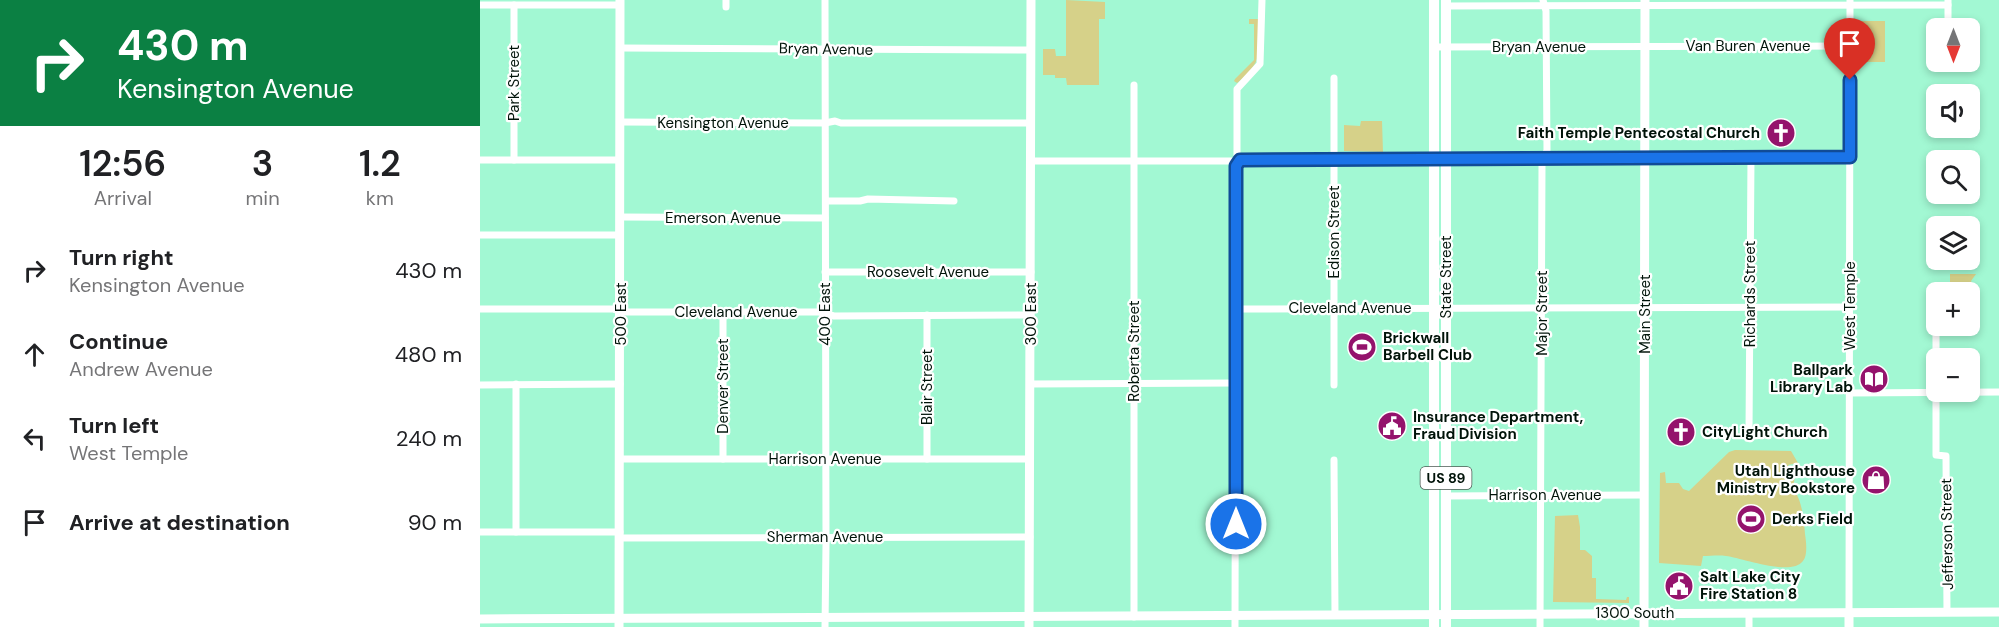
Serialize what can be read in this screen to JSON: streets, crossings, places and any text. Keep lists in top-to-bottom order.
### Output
{
  "streets": {
    "main road": ["State Street", "US 89"],
    "street": [
      "Van Buren Avenue",
      "Bryan Avenue",
      "Park Street",
      "Kensington Avenue",
      "Emerson Avenue",
      "Edison Street",
      "Roosevelt Avenue",
      "Richards Street",
      "West Temple",
      "Cleveland Avenue",
      "Major Street",
      "500 East",
      "400 East",
      "300 East",
      "Main Street",
      "Roberta Street",
      "Denver Street",
      "Blair Street",
      "Harrison Avenue",
      "Jefferson Street",
      "Sherman Avenue",
      "1300 South"
    ]
  },
  "crossings": [
    ["Van Buren Avenue", "Bryan Avenue"],
    ["Van Buren Avenue", "West Temple"],
    ["Van Buren Avenue", "Main Street"],
    ["Bryan Avenue", "State Street"],
    ["Bryan Avenue", "Major Street"],
    ["Bryan Avenue", "500 East"],
    ["Bryan Avenue", "400 East"],
    ["Bryan Avenue", "300 East"],
    ["Bryan Avenue", "Main Street"],
    ["Kensington Avenue", "500 East"],
    ["Kensington Avenue", "400 East"],
    ["Kensington Avenue", "300 East"],
    ["Emerson Avenue", "500 East"],
    ["Emerson Avenue", "400 East"],
    ["Edison Street", "Cleveland Avenue"],
    ["Roosevelt Avenue", "400 East"],
    ["Roosevelt Avenue", "300 East"],
    ["State Street", "Cleveland Avenue"],
    ["State Street", "Harrison Avenue"],
    ["State Street", "1300 South"],
    ["Richards Street", "Cleveland Avenue"],
    ["West Temple", "Cleveland Avenue"],
    ["West Temple", "1300 South"],
    ["Cleveland Avenue", "Major Street"],
    ["Cleveland Avenue", "500 East"],
    ["Cleveland Avenue", "400 East"],
    ["Cleveland Avenue", "300 East"],
    ["Cleveland Avenue", "Main Street"],
    ["Cleveland Avenue", "Denver Street"],
    ["Cleveland Avenue", "Blair Street"],
    ["Major Street", "Harrison Avenue"],
    ["Major Street", "1300 South"],
    ["500 East", "Harrison Avenue"],
    ["500 East", "Sherman Avenue"],
    ["500 East", "1300 South"],
    ["400 East", "Harrison Avenue"],
    ["400 East", "Sherman Avenue"],
    ["400 East", "1300 South"],
    ["300 East", "Harrison Avenue"],
    ["300 East", "Sherman Avenue"],
    ["300 East", "1300 South"],
    ["Main Street", "Harrison Avenue"],
    ["Main Street", "1300 South"],
    ["Roberta Street", "1300 South"],
    ["Denver Street", "Harrison Avenue"],
    ["Blair Street", "Harrison Avenue"],
    ["Jefferson Street", "1300 South"]
  ],
  "places": {
    "church": ["Faith Temple Pentecostal Church", "CityLight Church"],
    "sports": ["Brickwall Barbell Club", "Derks Field"],
    "library": ["Ballpark Library Lab"],
    "public building": ["Insurance Department, Fraud Division", "Salt Lake City Fire Station 8"],
    "shop": ["Utah Lighthouse Ministry Bookstore"]
  },
  "north": "bottom",
  "page": {
    "turn": ["430 m", "Kensington Avenue"],
    "map_buttons": ["+", "−"],
    "eta": [
      "12:56",
      "Arrival",
      "3",
      "min",
      "1.2",
      "km"
    ],
    "list": [
      {
        "name": "Turn right",
        "note": "Kensington Avenue",
        "value": "430 m"
      },
      {
        "name": "Continue",
        "note": "Andrew Avenue",
        "value": "480 m"
      },
      {
        "name": "Turn left",
        "note": "West Temple",
        "value": "240 m"
      },
      {
        "name": "Arrive at destination",
        "value": "90 m"
      }
    ]
  }
}
